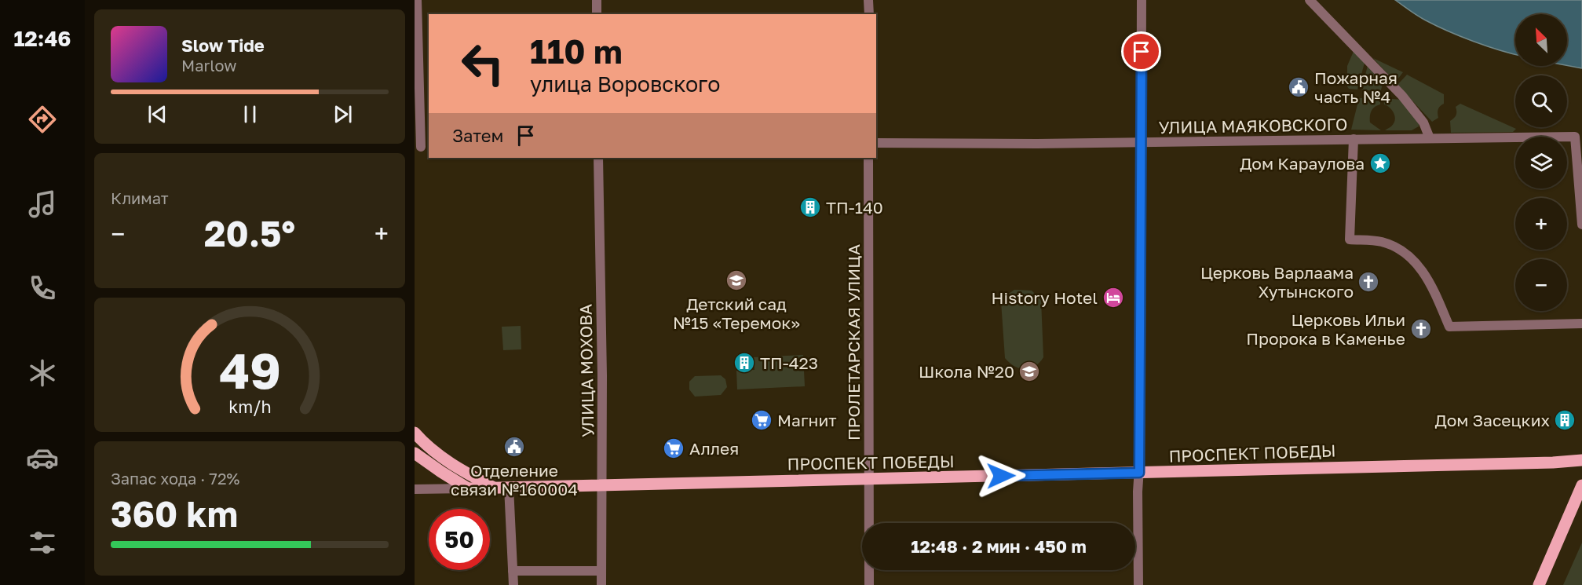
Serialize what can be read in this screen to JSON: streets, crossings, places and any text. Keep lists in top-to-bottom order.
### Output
{
  "streets": {
    "main road": ["ПРОСПЕКТ ПОБЕДЫ"],
    "street": ["УЛИЦА МАЯКОВСКОГО", "ПРОЛЕТАРСКАЯ УЛИЦА", "УЛИЦА МОХОВА"]
  },
  "crossings": [
    ["ПРОЛЕТАРСКАЯ УЛИЦА", "ПРОСПЕКТ ПОБЕДЫ"],
    ["УЛИЦА МОХОВА", "ПРОСПЕКТ ПОБЕДЫ"]
  ],
  "places": {
    "public building": ["Пожарная часть №4", "Отделение связи №160004"],
    "place": ["Дом Караулова"],
    "building": ["ТП-140", "ТП-423", "Дом Засецких"],
    "school or university": ["Детский сад №15 «Теремок»", "Школа №20"],
    "church": ["Церковь Варлаама Хутынского", "Церковь Ильи Пророка в Каменье"],
    "hotel": ["History Hotel"],
    "supermarket": ["Магнит", "Аллея"]
  },
  "north": "top left",
  "page": {
    "tabs": "12:46",
    "map_buttons": ["+", "−"],
    "turn": ["110 m", "улица Воровского"],
    "song": ["Slow Tide", "Marlow"],
    "then": "Затем",
    "tile": [
      "Климат",
      ["Запас хода · 72%", "360 km"]
    ],
    "heat": ["−", "20.5°", "+"],
    "limit": "50",
    "trip": "12:48 · 2 мин · 450 m",
    "gauge": ["49", "km/h"]
  }
}
